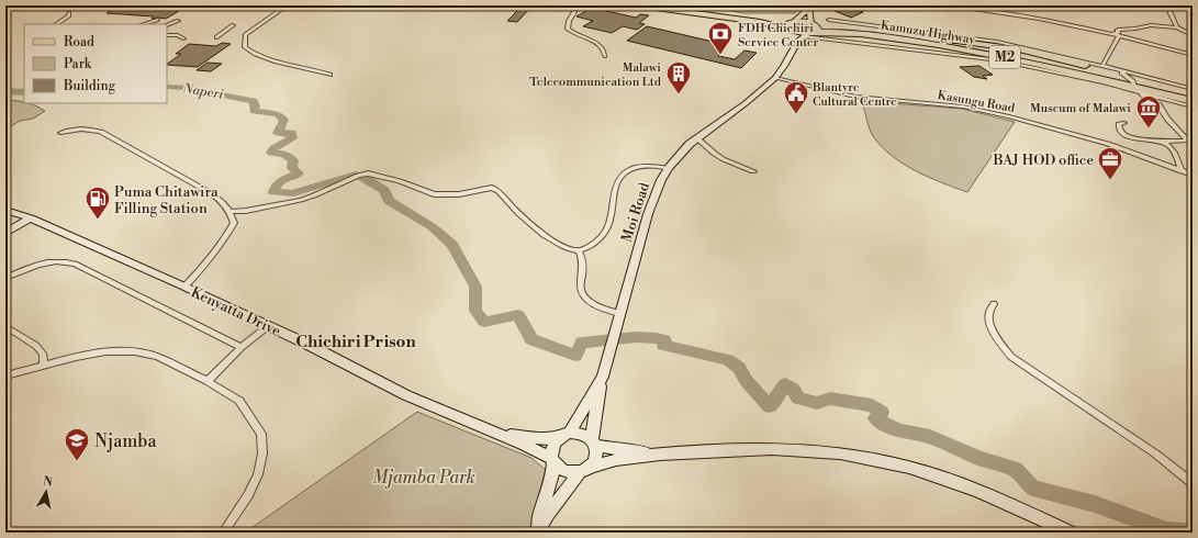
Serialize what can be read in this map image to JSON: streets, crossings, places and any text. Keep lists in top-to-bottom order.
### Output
{
  "streets": {
    "highway": ["Kamuzu Highway", "M2"],
    "main road": ["Moi Road", "Kenyatta Drive"],
    "street": ["Kasungu Road"]
  },
  "crossings": [
    ["Kamuzu Highway", "M2"],
    ["Kasungu Road", "Moi Road"]
  ],
  "districts": ["Chichiri Prison"],
  "water": ["Naperi"],
  "parks": ["Mjamba Park"],
  "places": {
    "bank": ["FDH Chichiri Service Center"],
    "building": ["Malawi Telecommunication Ltd"],
    "public building": ["Blantyre Cultural Centre"],
    "museum": ["Museum of Malawi"],
    "office": ["BAJ HOD office"],
    "fuel station": ["Puma Chitawira Filling Station"],
    "school or university": ["Njamba"]
  },
  "legend": ["Road", "Park", "Building"],
  "north": "top"
}
